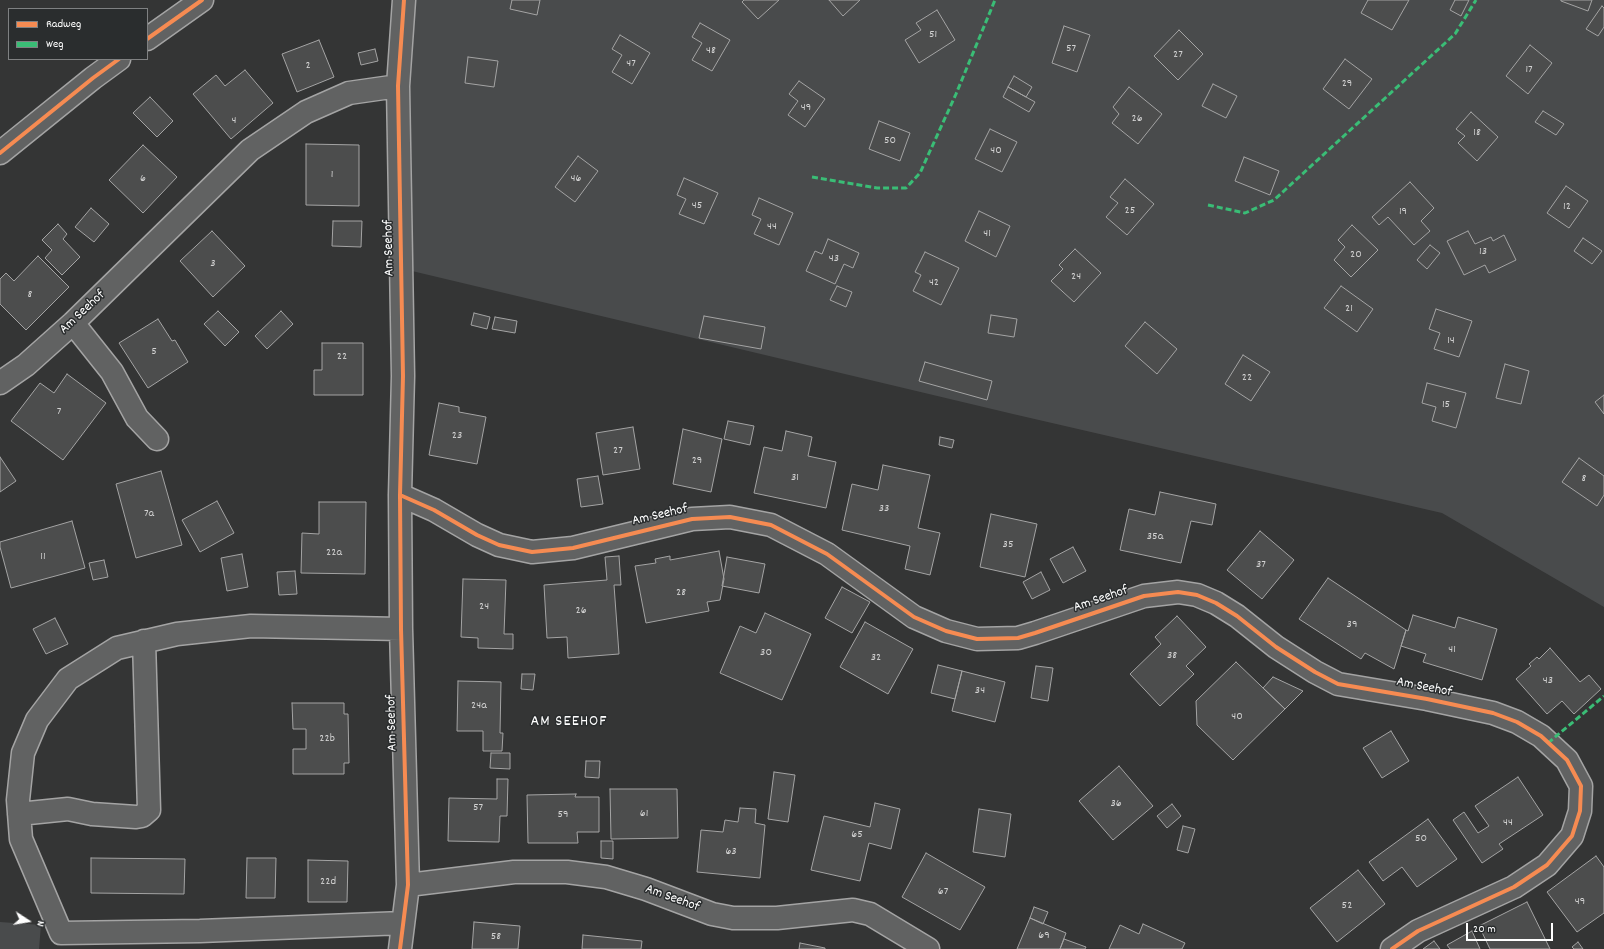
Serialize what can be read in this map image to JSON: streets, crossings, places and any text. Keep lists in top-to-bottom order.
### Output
{
  "streets": {
    "street": ["Am Seehof"]
  },
  "districts": ["AM SEEHOF"],
  "house_numbers": [
    "51",
    "57",
    "48",
    "27",
    "47",
    "2",
    "17",
    "29",
    "49",
    "26",
    "4",
    "18",
    "50",
    "40",
    "1",
    "6",
    "46",
    "45",
    "12",
    "25",
    "19",
    "44",
    "41",
    "13",
    "20",
    "43",
    "3",
    "24",
    "42",
    "8",
    "21",
    "14",
    "5",
    "22",
    "22",
    "15",
    "7",
    "23",
    "27",
    "29",
    "31",
    "8",
    "33",
    "7a",
    "35a",
    "35",
    "22a",
    "11",
    "37",
    "28",
    "24",
    "26",
    "39",
    "41",
    "30",
    "38",
    "32",
    "43",
    "34",
    "24a",
    "40",
    "22b",
    "36",
    "57",
    "61",
    "59",
    "44",
    "65",
    "50",
    "63",
    "22d",
    "67",
    "49",
    "52",
    "69",
    "58"
  ],
  "legend": ["Radweg", "Weg"],
  "scale_bar": "20 m",
  "north": "right"
}
